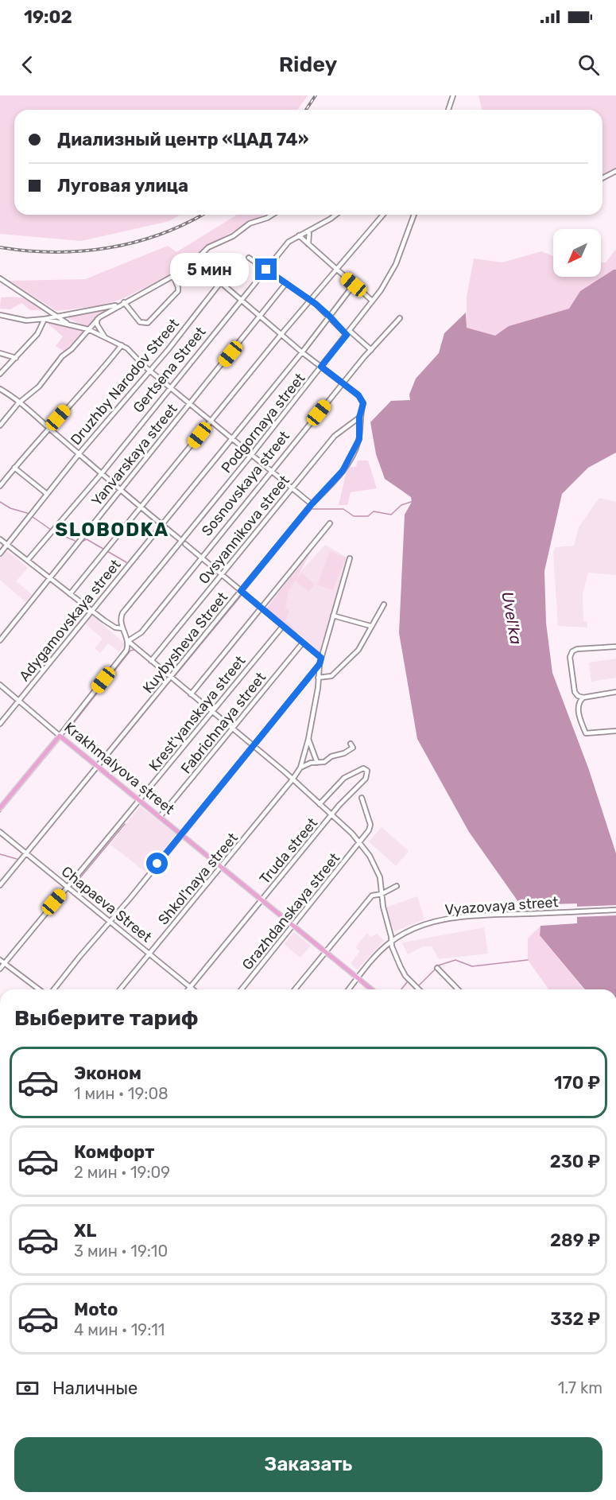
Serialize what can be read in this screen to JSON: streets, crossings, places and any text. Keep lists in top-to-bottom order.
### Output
{
  "streets": {
    "main road": ["Krakhmalyova street"],
    "street": [
      "Gertsena Street",
      "Druzhby Narodov Street",
      "Podgornaya street",
      "Yanvarskaya street",
      "Sosnovskaya street",
      "Ovsyannikova street",
      "Adygamovskaya street",
      "Kuybysheva Street",
      "Krest'yanskaya street",
      "Fabrichnaya street",
      "Truda street",
      "Shkol'naya street",
      "Chapaeva Street",
      "Vyazovaya street",
      "Grazhdanskaya street"
    ]
  },
  "crossings": [
    ["Sosnovskaya street", "Kuybysheva Street"],
    ["Ovsyannikova street", "Kuybysheva Street"],
    ["Adygamovskaya street", "Krakhmalyova street"],
    ["Kuybysheva Street", "Krakhmalyova street"],
    ["Kuybysheva Street", "Chapaeva Street"],
    ["Krest'yanskaya street", "Krakhmalyova street"],
    ["Krest'yanskaya street", "Chapaeva Street"],
    ["Fabrichnaya street", "Krakhmalyova street"],
    ["Krakhmalyova street", "Truda street"],
    ["Krakhmalyova street", "Shkol'naya street"],
    ["Krakhmalyova street", "Vyazovaya street"],
    ["Krakhmalyova street", "Grazhdanskaya street"],
    ["Truda street", "Chapaeva Street"],
    ["Shkol'naya street", "Chapaeva Street"]
  ],
  "districts": ["SLOBODKA"],
  "water": ["Uvel'ka"],
  "north": "bottom left",
  "page": {
    "status": "19:02",
    "header": "Ridey",
    "banner": ["Диализный центр «ЦАД 74»", "Луговая улица"],
    "bubble": "5 мин",
    "heading": "Выберите тариф",
    "list": [
      {
        "name": "Эконом",
        "note": "1 мин · 19:08",
        "value": "170 ₽"
      },
      {
        "name": "Комфорт",
        "note": "2 мин · 19:09",
        "value": "230 ₽"
      },
      {
        "name": "XL",
        "note": "3 мин · 19:10",
        "value": "289 ₽"
      },
      {
        "name": "Moto",
        "note": "4 мин · 19:11",
        "value": "332 ₽"
      }
    ],
    "pay": ["Наличные", "1.7 km"],
    "buttons": "Заказать"
  }
}
